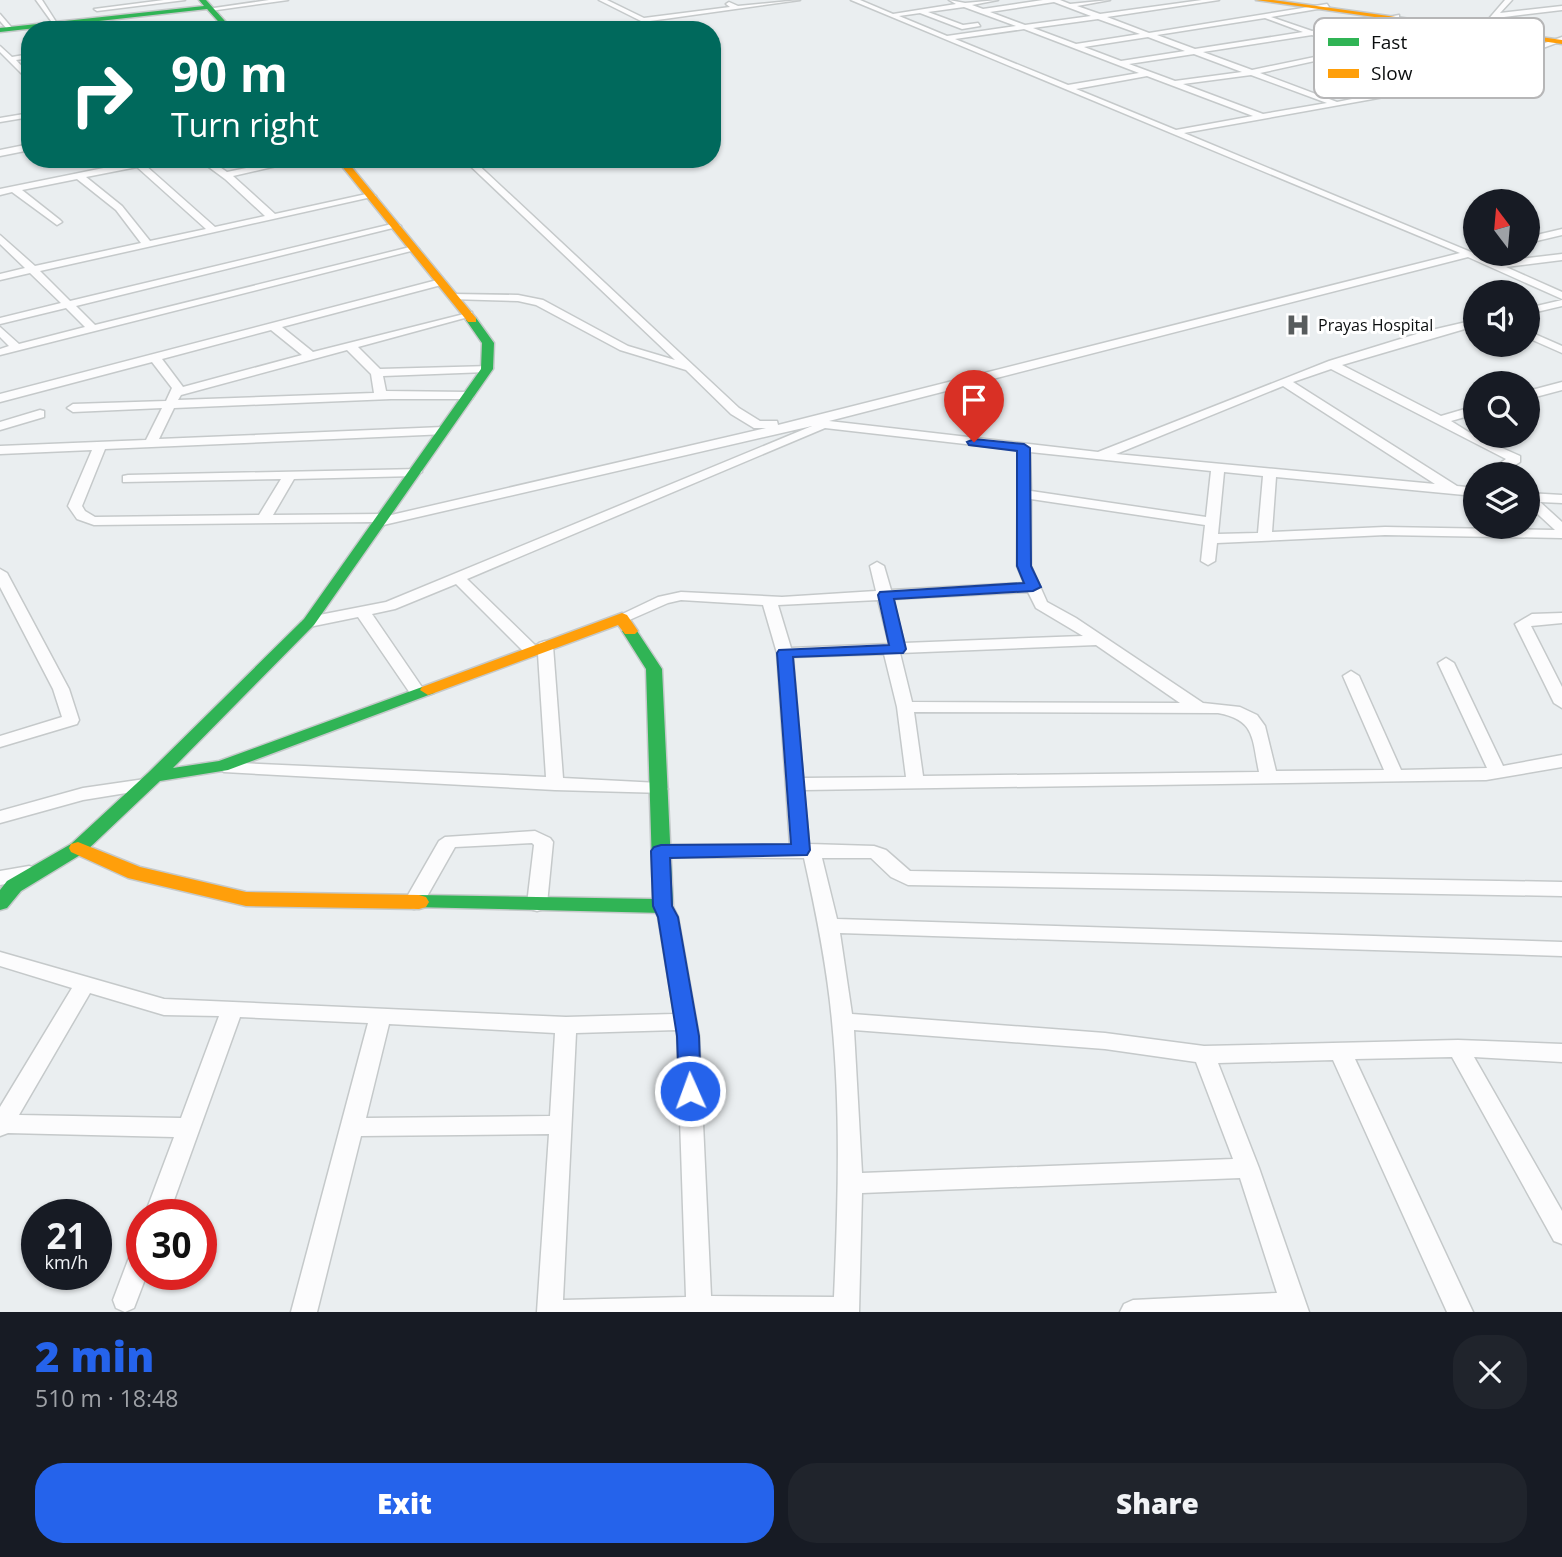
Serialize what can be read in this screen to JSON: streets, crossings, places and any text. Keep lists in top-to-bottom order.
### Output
{
  "places": {
    "hospital": ["Prayas Hospital"]
  },
  "legend": ["Fast", "Slow"],
  "north": "top",
  "page": {
    "turn": ["90 m", "Turn right"],
    "speed": "21 km/h",
    "limit": "30",
    "heading": ["2 min", "510 m · 18:48"],
    "buttons": ["Exit", "Share"]
  }
}
